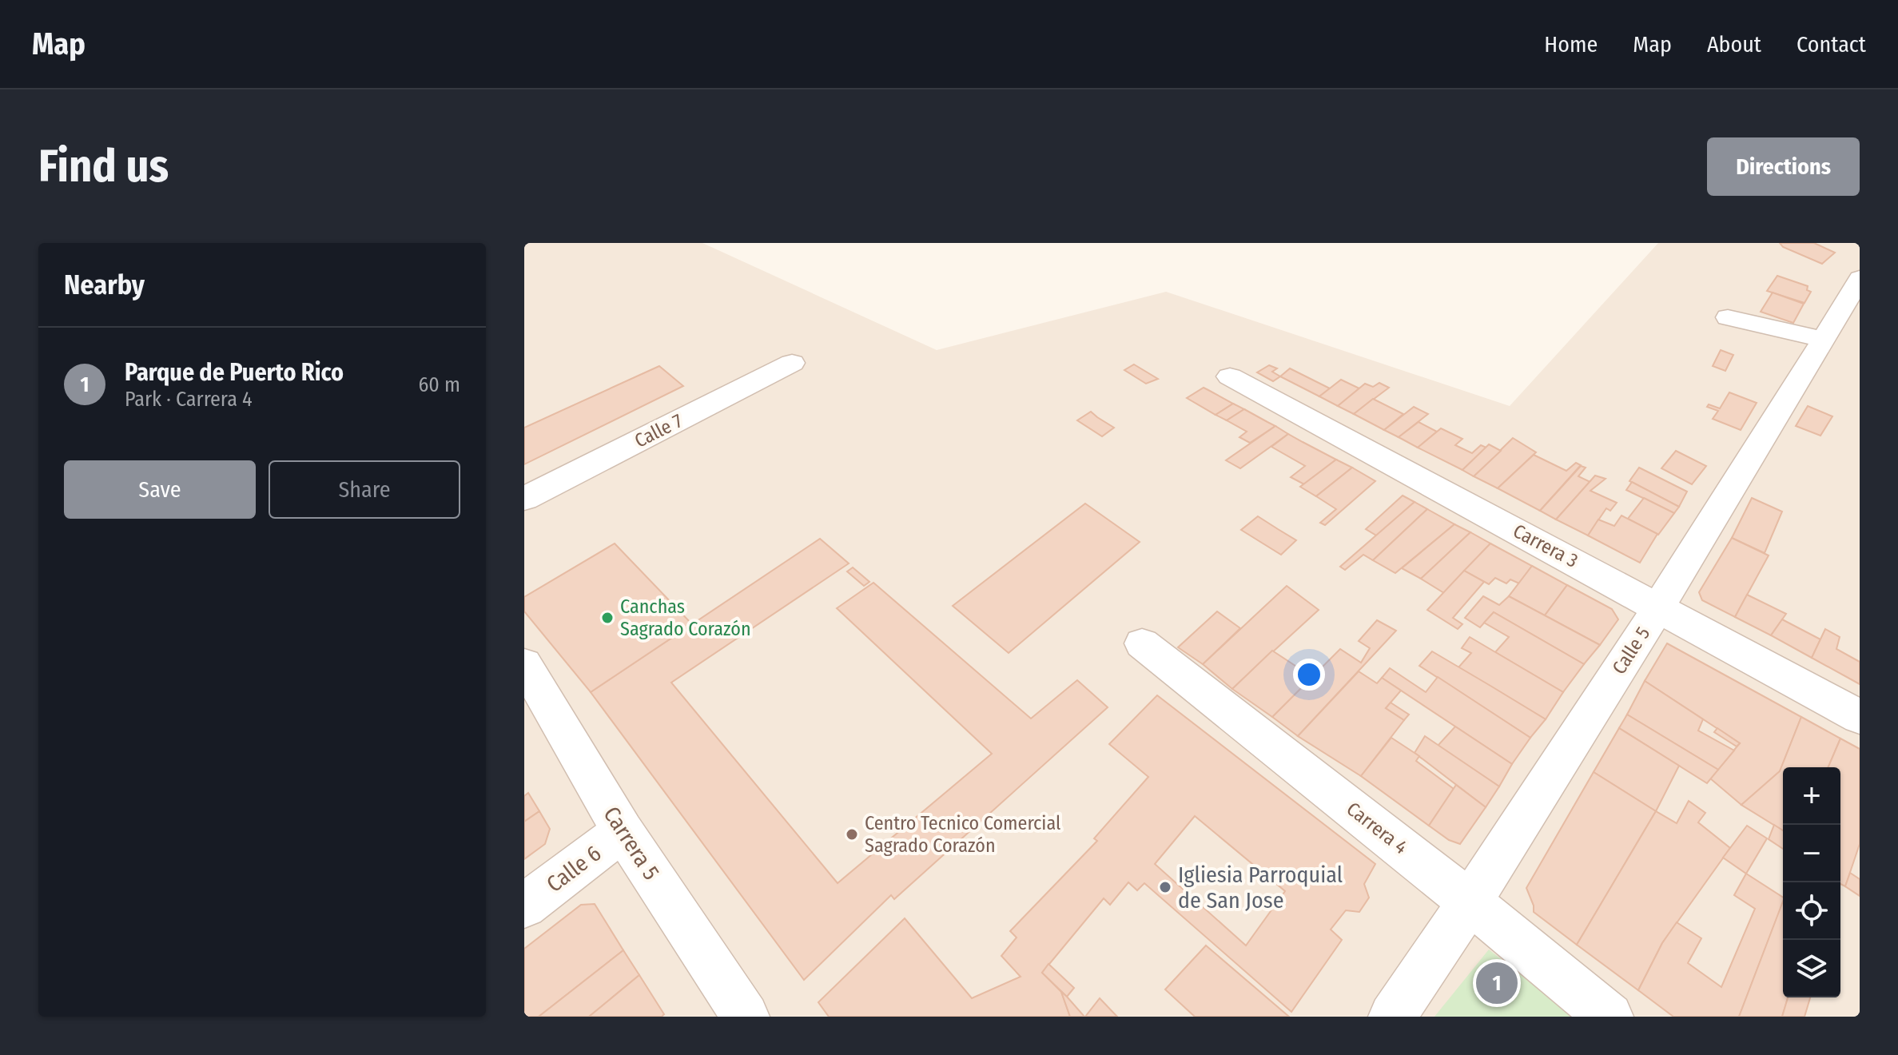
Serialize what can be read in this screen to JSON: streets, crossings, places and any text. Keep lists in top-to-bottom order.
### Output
{
  "streets": {
    "street": [
      "Calle 7",
      "Carrera 3",
      "Calle 5",
      "Carrera 4",
      "Carrera 5",
      "Calle 6"
    ]
  },
  "crossings": [
    ["Carrera 3", "Calle 5"],
    ["Calle 5", "Carrera 4"],
    ["Carrera 5", "Calle 6"]
  ],
  "places": ["Canchas Sagrado Corazón", "Centro Tecnico Comercial Sagrado Corazón", "Igliesia Parroquial de San Jose"],
  "page": {
    "header": "Map",
    "nav": [
      "Home",
      "Map",
      "About",
      "Contact"
    ],
    "buttons": [
      "Directions",
      ["Save", "Share"]
    ],
    "title": "Find us",
    "heading": "Nearby",
    "list": [
      {
        "mark": "1",
        "name": "Parque de Puerto Rico",
        "note": "Park · Carrera 4",
        "value": "60 m"
      }
    ],
    "map_buttons": ["+", "−"],
    "pins": "1"
  }
}
